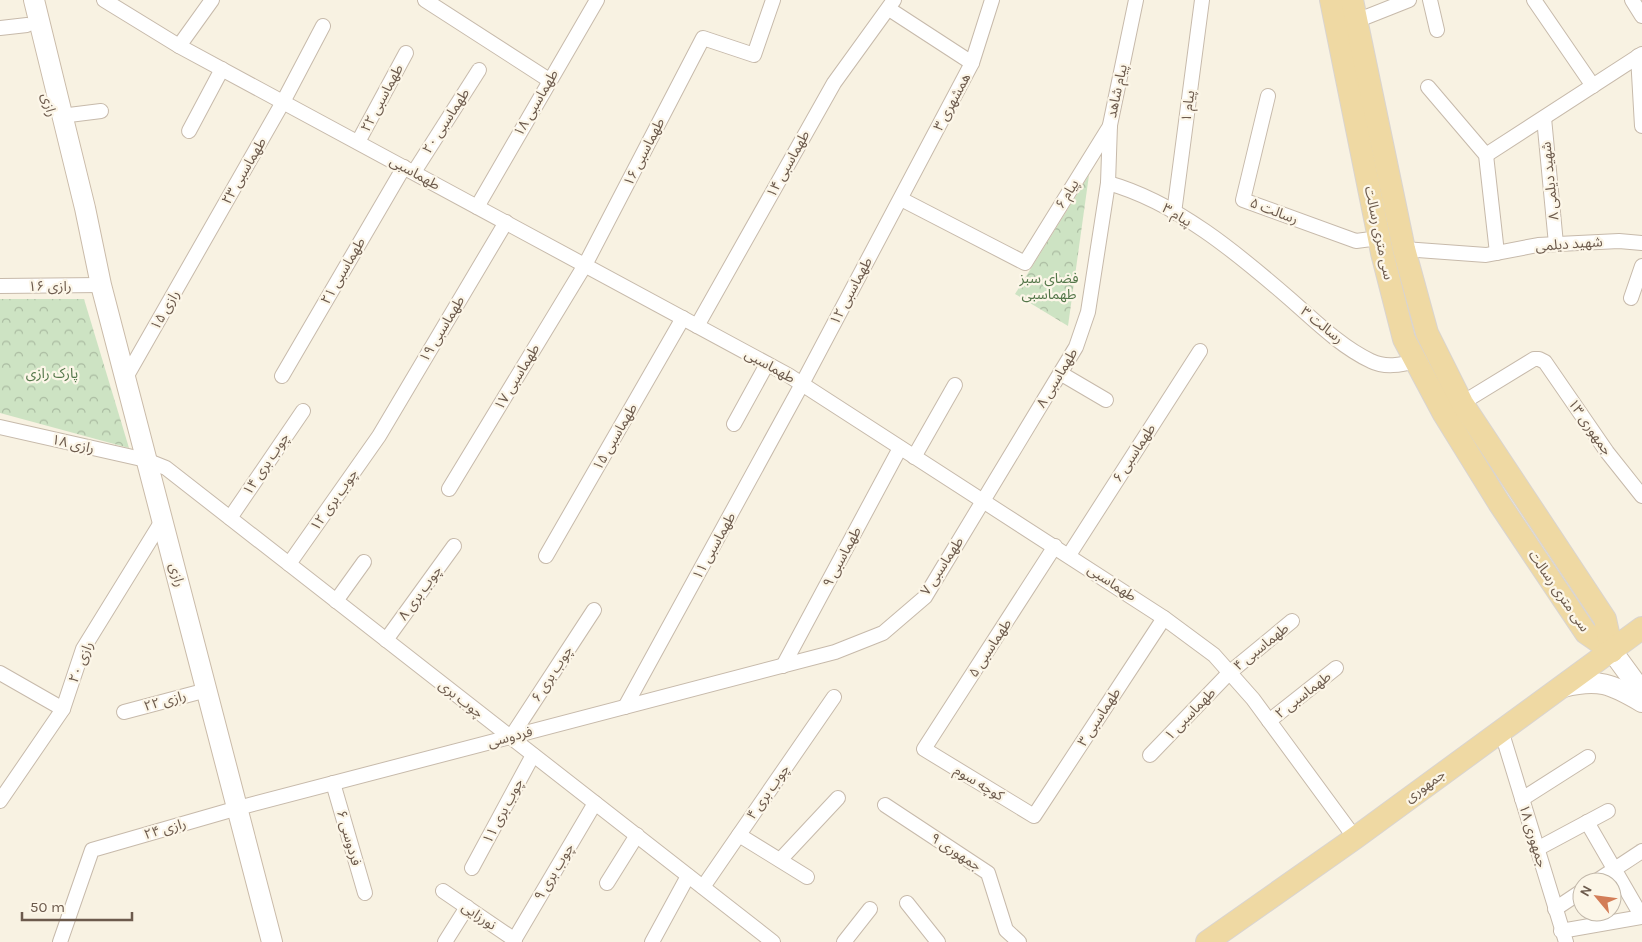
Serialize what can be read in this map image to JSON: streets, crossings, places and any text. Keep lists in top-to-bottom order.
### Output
{
  "streets": {
    "main road": ["رازی", "سی متری رسالت", "جمهوری"],
    "street": [
      "پیام شاهد",
      "۲۲ طهماسبی",
      "۳ همشهری",
      "۱۸ طهماسبی",
      "۱ پیام",
      "۲۰ طهماسبی",
      "۱۶ طهماسبی",
      "۱۴ طهماسبی",
      "۲۳ طهماسبی",
      "طهماسبی",
      "۸ شهید دیلمی",
      "۶ پیام",
      "۵ رسالت",
      "۳ پیام",
      "شهید دیلمی",
      "۲۱ طهماسبی",
      "رازی ۱۶",
      "۱۲ طهماسبی",
      "۱۵ رازی",
      "۳ رسالت",
      "۱۹ طهماسبی",
      "۱۷ طهماسبی",
      "۸ طهماسبی",
      "۱۳ جمهوری",
      "۱۵ طهماسبی",
      "رازی ۱۸",
      "۶ طهماسبی",
      "۱۴ چوب بری",
      "۱۲ چوب بری",
      "۱۱ طهماسبی",
      "۹ طهماسبی",
      "۷ طهماسبی",
      "۸ چوب بری",
      "۴ طهماسبی",
      "۵ طهماسبی",
      "رازی ۲۰",
      "۶ چوب بری",
      "۲ طهماسبی",
      "چوب بری",
      "رازی ۲۲",
      "۱ طهماسبی",
      "۳ طهماسبی",
      "فردوسی",
      "کوچه سوم",
      "۴ چوب بری",
      "۱۱ چوب بری",
      "رازی ۲۴",
      "جمهوری ۱۸",
      "فردوسی ۶",
      "۹ جمهوری",
      "۹ چوب بری",
      "نورزایی"
    ]
  },
  "crossings": [
    ["پیام شاهد", "۶ پیام"],
    ["پیام شاهد", "۳ پیام"],
    ["پیام شاهد", "۸ طهماسبی"],
    ["۲۲ طهماسبی", "طهماسبی"],
    ["۳ همشهری", "۶ پیام"],
    ["۳ همشهری", "۱۲ طهماسبی"],
    ["۱۸ طهماسبی", "طهماسبی"],
    ["رازی", "رازی ۱۶"],
    ["رازی", "۱۵ رازی"],
    ["رازی", "رازی ۱۸"],
    ["رازی", "رازی ۲۰"],
    ["رازی", "چوب بری"],
    ["رازی", "رازی ۲۲"],
    ["رازی", "فردوسی"],
    ["رازی", "رازی ۲۴"],
    ["۱ پیام", "۳ پیام"],
    ["۲۰ طهماسبی", "طهماسبی"],
    ["۲۰ طهماسبی", "۲۱ طهماسبی"],
    ["۱۶ طهماسبی", "طهماسبی"],
    ["۱۶ طهماسبی", "۱۷ طهماسبی"],
    ["۱۴ طهماسبی", "طهماسبی"],
    ["۲۳ طهماسبی", "طهماسبی"],
    ["۲۳ طهماسبی", "۱۵ رازی"],
    ["طهماسبی", "۲۱ طهماسبی"],
    ["طهماسبی", "۱۲ طهماسبی"],
    ["طهماسبی", "۱۹ طهماسبی"],
    ["طهماسبی", "۱۷ طهماسبی"],
    ["طهماسبی", "۸ طهماسبی"],
    ["طهماسبی", "۱۵ طهماسبی"],
    ["طهماسبی", "۶ طهماسبی"],
    ["طهماسبی", "۱۱ طهماسبی"],
    ["طهماسبی", "۹ طهماسبی"],
    ["طهماسبی", "۷ طهماسبی"],
    ["طهماسبی", "۴ طهماسبی"],
    ["طهماسبی", "۵ طهماسبی"],
    ["طهماسبی", "۲ طهماسبی"],
    ["طهماسبی", "۱ طهماسبی"],
    ["طهماسبی", "۳ طهماسبی"],
    ["طهماسبی", "جمهوری"],
    ["۸ شهید دیلمی", "شهید دیلمی"],
    ["۶ پیام", "۱۲ طهماسبی"],
    ["۵ رسالت", "سی متری رسالت"],
    ["۳ پیام", "۳ رسالت"],
    ["۳ پیام", "۸ طهماسبی"],
    ["سی متری رسالت", "شهید دیلمی"],
    ["سی متری رسالت", "۳ رسالت"],
    ["سی متری رسالت", "۱۳ جمهوری"],
    ["سی متری رسالت", "جمهوری"],
    ["۱۲ طهماسبی", "۱۱ طهماسبی"],
    ["۱۹ طهماسبی", "۱۲ چوب بری"],
    ["۸ طهماسبی", "۷ طهماسبی"],
    ["رازی ۱۸", "چوب بری"],
    ["۱۴ چوب بری", "چوب بری"],
    ["۱۲ چوب بری", "چوب بری"],
    ["۱۱ طهماسبی", "فردوسی"],
    ["۹ طهماسبی", "۷ طهماسبی"],
    ["۹ طهماسبی", "فردوسی"],
    ["۷ طهماسبی", "فردوسی"],
    ["۸ چوب بری", "چوب بری"],
    ["۴ طهماسبی", "۱ طهماسبی"],
    ["۵ طهماسبی", "کوچه سوم"],
    ["۶ چوب بری", "چوب بری"],
    ["۶ چوب بری", "فردوسی"],
    ["چوب بری", "فردوسی"],
    ["چوب بری", "۴ چوب بری"],
    ["چوب بری", "۱۱ چوب بری"],
    ["چوب بری", "۹ چوب بری"],
    ["۳ طهماسبی", "کوچه سوم"],
    ["فردوسی", "رازی ۲۴"],
    ["فردوسی", "فردوسی ۶"],
    ["جمهوری", "جمهوری ۱۸"],
    ["۹ چوب بری", "نورزایی"]
  ],
  "parks": ["فضای سبز طهماسبی", "پارک رازی"],
  "scale_bar": "50 m",
  "north": "top left"
}
